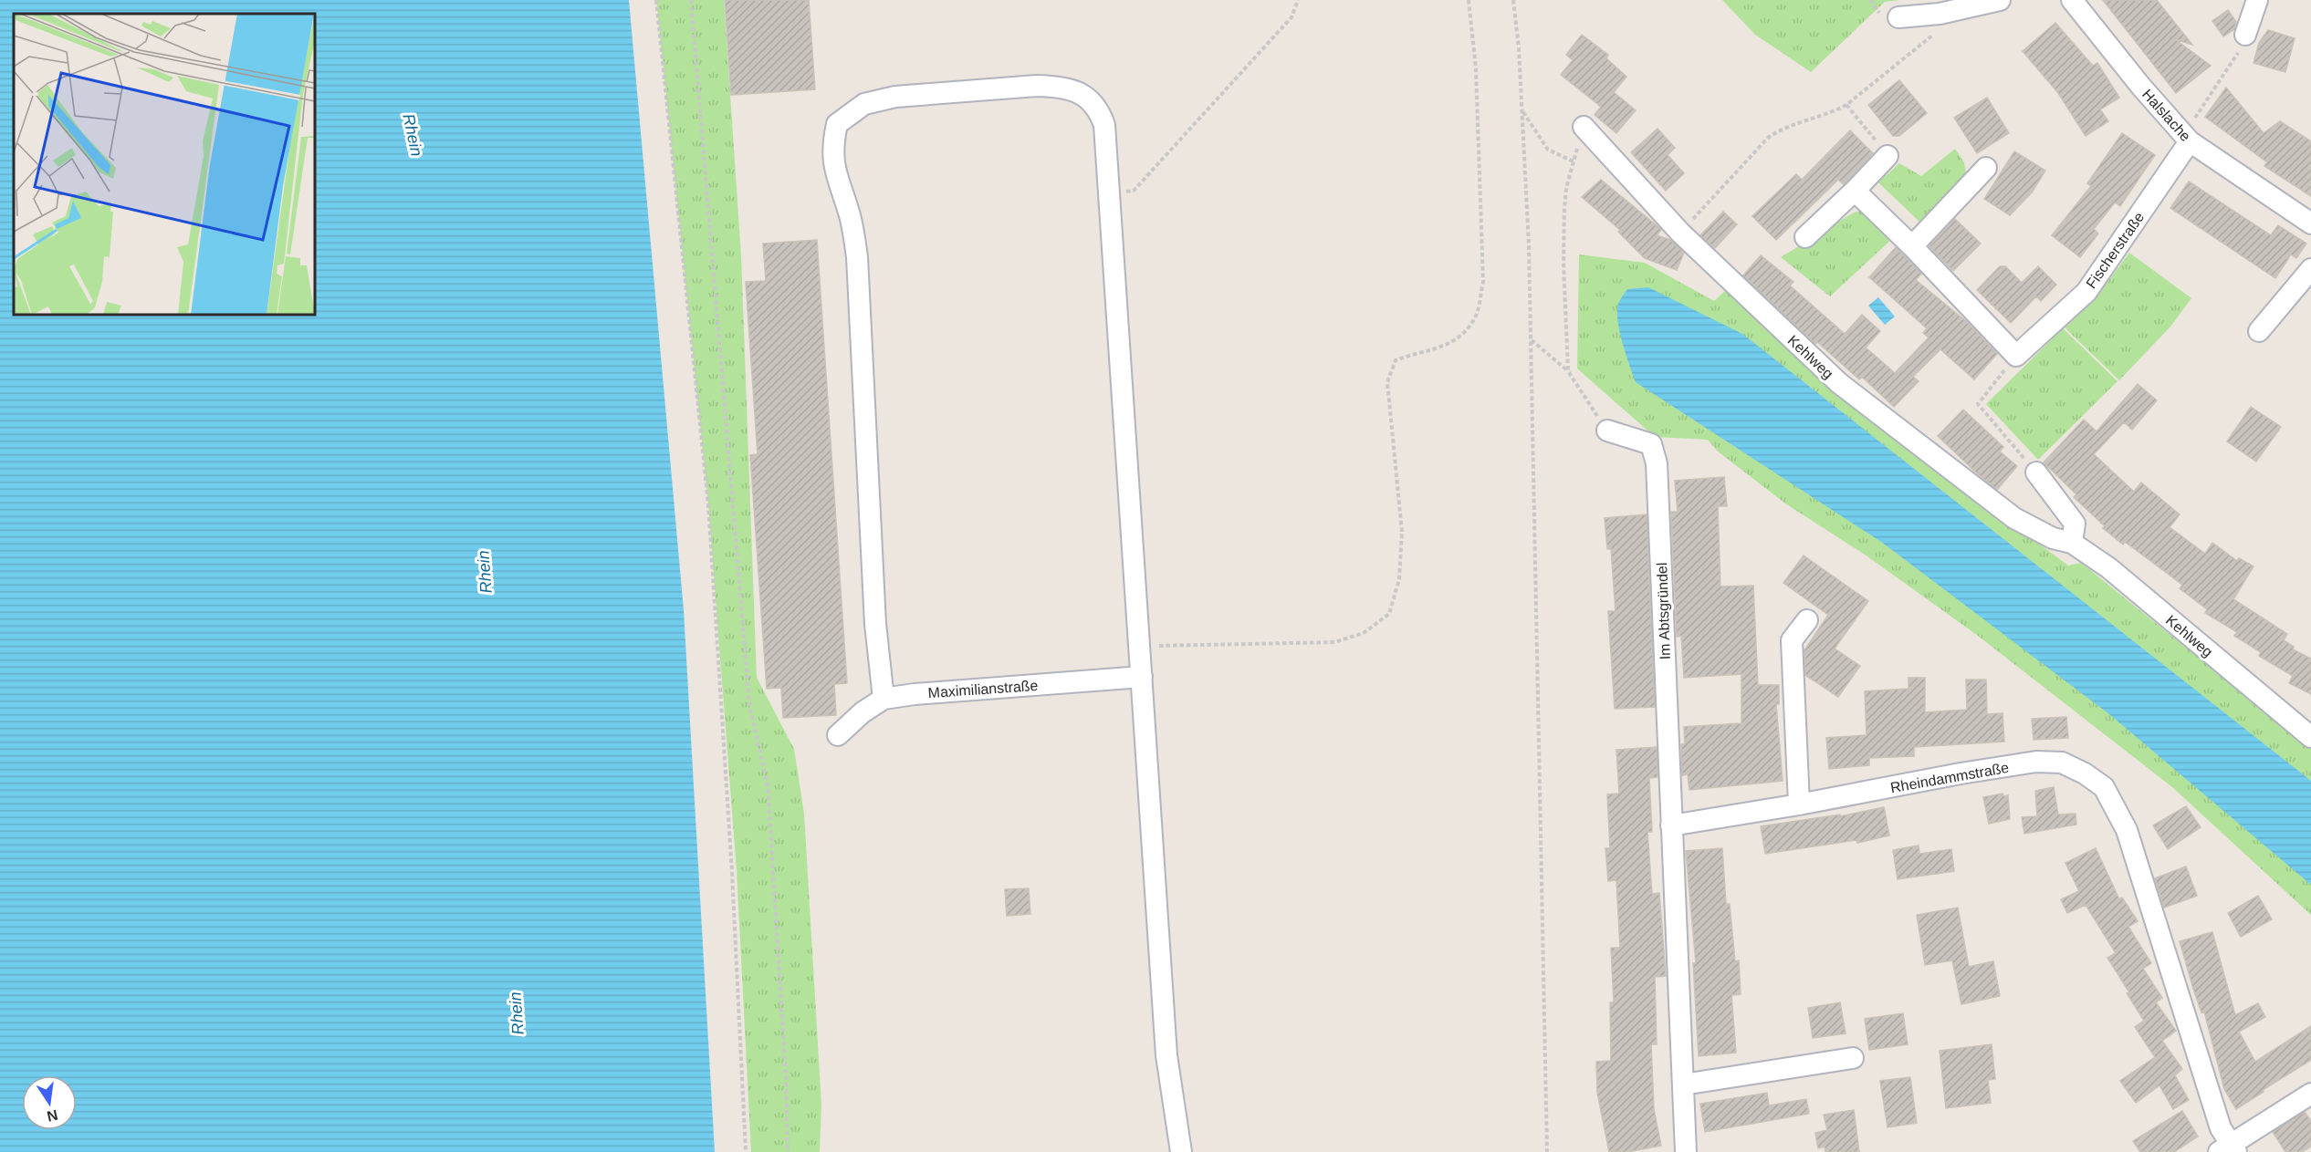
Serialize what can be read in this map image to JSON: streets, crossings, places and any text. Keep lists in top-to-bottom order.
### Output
{
  "streets": {
    "street": [
      "Halslache",
      "Fischerstraße",
      "Kehlweg",
      "Im Abtsgründel",
      "Maximilianstraße",
      "Rheindammstraße"
    ]
  },
  "crossings": [
    ["Halslache", "Fischerstraße"],
    ["Im Abtsgründel", "Rheindammstraße"]
  ],
  "water": ["Rhein"],
  "north": "bottom"
}
